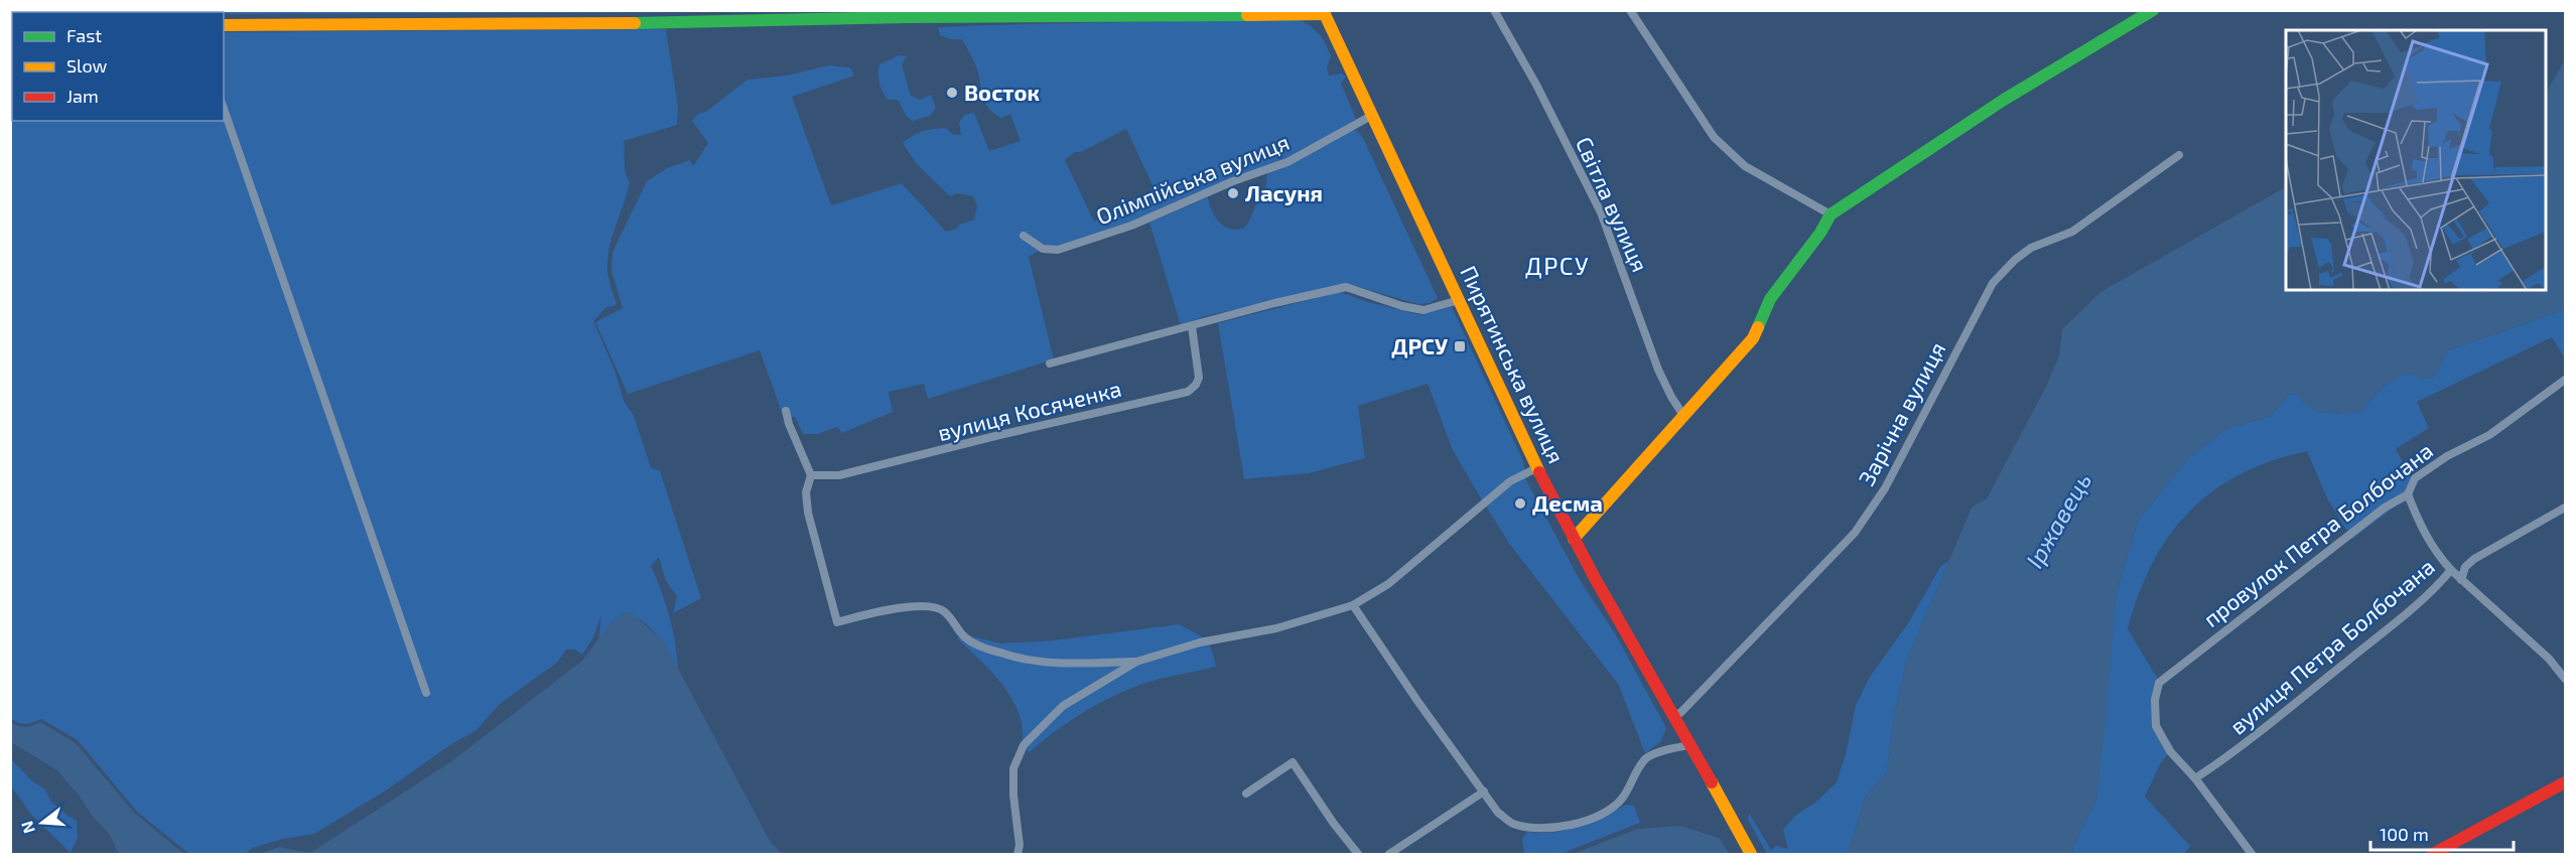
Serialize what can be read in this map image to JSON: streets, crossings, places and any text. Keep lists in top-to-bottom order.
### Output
{
  "streets": {
    "street": [
      "Олімпійська вулиця",
      "Світла вулиця",
      "Пирятинська вулиця",
      "вулиця Косяченка",
      "Зарічна вулиця",
      "провулок Петра Болбочана",
      "вулиця Петра Болбочана"
    ]
  },
  "crossings": [
    ["Олімпійська вулиця", "Пирятинська вулиця"],
    ["Пирятинська вулиця", "Зарічна вулиця"],
    ["провулок Петра Болбочана", "вулиця Петра Болбочана"]
  ],
  "districts": ["ДРСУ"],
  "water": ["Іржавець"],
  "places": {
    "other": ["Восток", "Ласуня", "Десма"],
    "transit": ["ДРСУ"]
  },
  "legend": ["Fast", "Slow", "Jam"],
  "scale_bar": "100 m",
  "north": "left"
}
